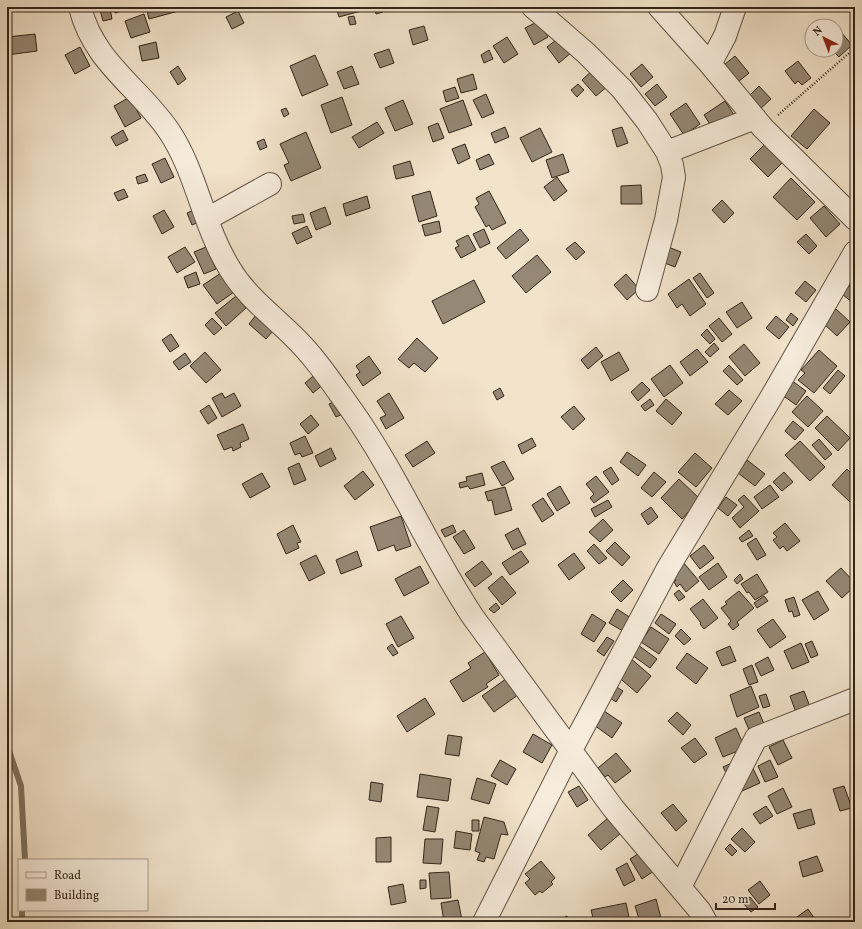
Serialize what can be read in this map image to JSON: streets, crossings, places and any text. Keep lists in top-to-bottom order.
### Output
{
  "legend": ["Road", "Building"],
  "scale_bar": "20 m",
  "north": "top left"
}
